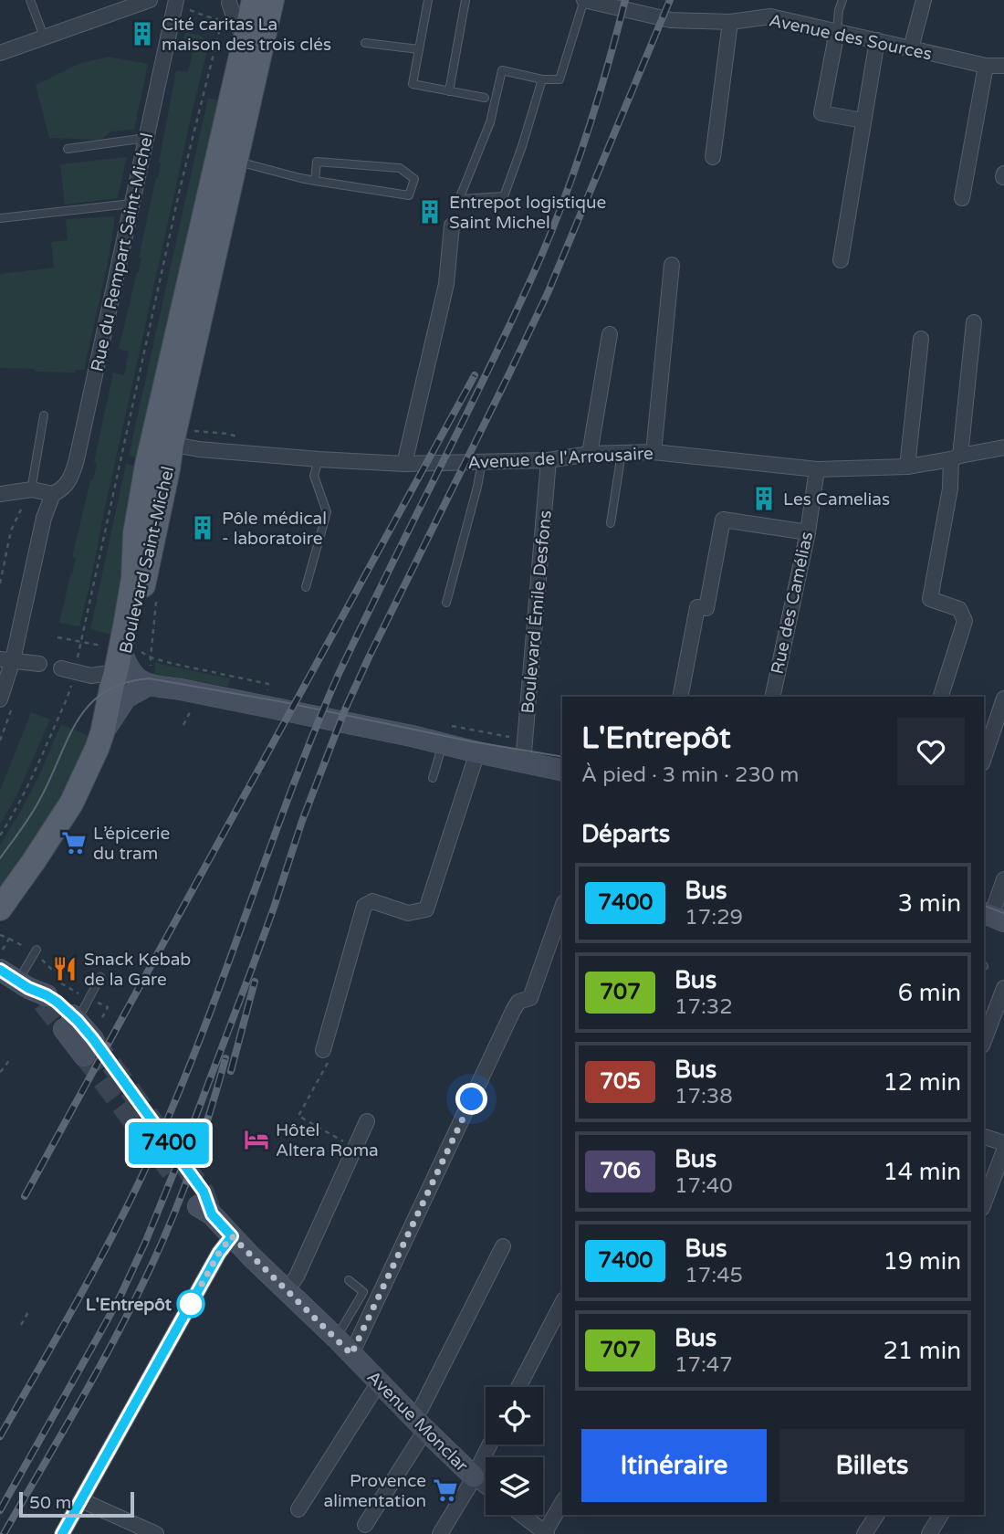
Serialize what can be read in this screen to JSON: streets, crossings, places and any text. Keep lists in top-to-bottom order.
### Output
{
  "streets": {
    "main road": ["Boulevard Saint-Michel"],
    "street": [
      "Avenue des Sources",
      "Rue du Rempart Saint-Michel",
      "Avenue de l'Arrousaire",
      "Rue des Camélias",
      "Boulevard Émile Desfons",
      "Avenue Monclar"
    ]
  },
  "crossings": [
    ["Avenue de l'Arrousaire", "Boulevard Saint-Michel"],
    ["Avenue de l'Arrousaire", "Rue des Camélias"],
    ["Avenue de l'Arrousaire", "Boulevard Émile Desfons"]
  ],
  "places": {
    "building": [
      "Cité caritas La maison des trois clés",
      "Entrepot logistique Saint Michel",
      "Les Camelias",
      "Pôle médical - laboratoire"
    ],
    "supermarket": ["L’épicerie du tram", "Provence alimentation"],
    "restaurant": ["Snack Kebab de la Gare"],
    "hotel": ["Hôtel Altera Roma"],
    "other": ["L'Entrepôt"]
  },
  "lines": ["bus line 7400"],
  "scale_bar": "50 m",
  "page": {
    "on_map": "7400",
    "heading": [
      ["L'Entrepôt", "À pied · 3 min · 230 m"],
      "Départs"
    ],
    "list": [
      {
        "mark": "7400",
        "name": "Bus",
        "note": "17:29",
        "value": "3 min"
      },
      {
        "mark": "707",
        "name": "Bus",
        "note": "17:32",
        "value": "6 min"
      },
      {
        "mark": "705",
        "name": "Bus",
        "note": "17:38",
        "value": "12 min"
      },
      {
        "mark": "706",
        "name": "Bus",
        "note": "17:40",
        "value": "14 min"
      },
      {
        "mark": "7400",
        "name": "Bus",
        "note": "17:45",
        "value": "19 min"
      },
      {
        "mark": "707",
        "name": "Bus",
        "note": "17:47",
        "value": "21 min"
      }
    ],
    "buttons": ["Itinéraire", "Billets"],
    "scale": "50 m"
  }
}
